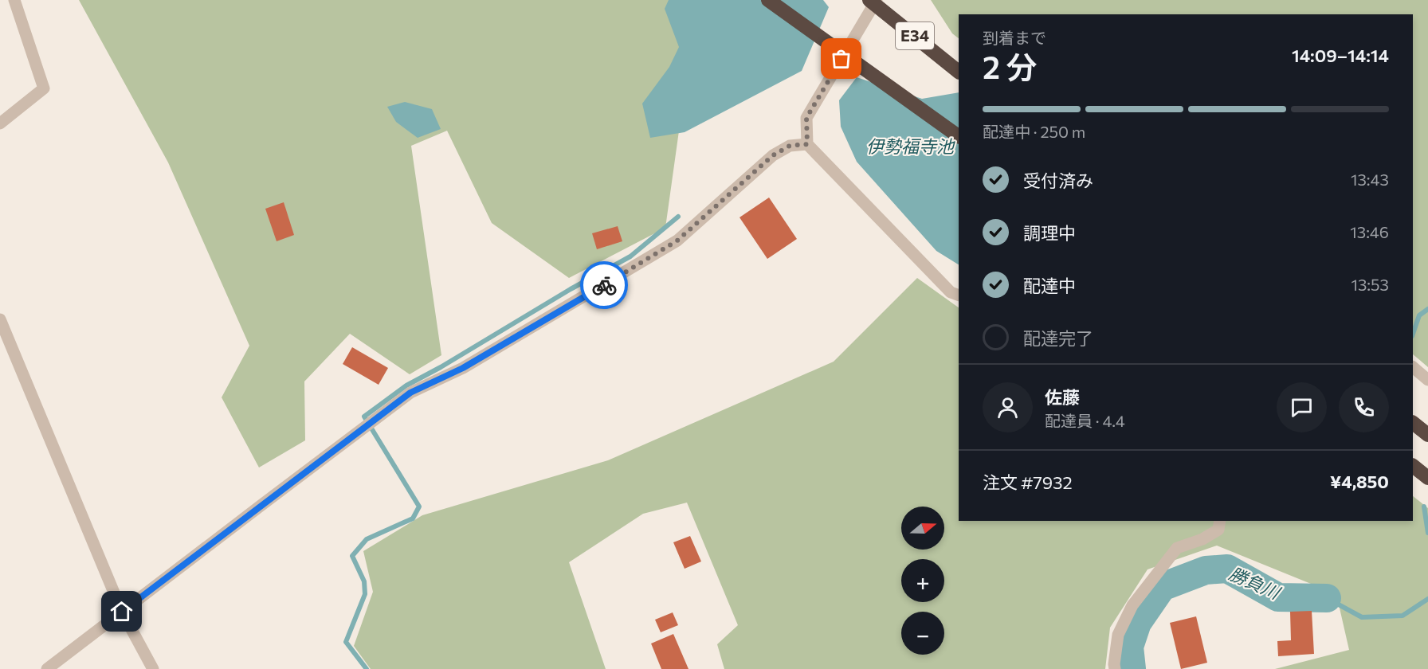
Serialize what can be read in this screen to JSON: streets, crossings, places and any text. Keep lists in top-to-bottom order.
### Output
{
  "streets": {
    "highway": ["E34"]
  },
  "water": ["伊勢福寺池", "勝負川"],
  "north": "right",
  "page": {
    "heading": ["2 分", "到着まで", "14:09–14:14"],
    "panel": [
      "佐藤",
      "配達員 · 4.4",
      "注文 #7932",
      "¥4,850"
    ],
    "bar": "配達中 · 250 m",
    "list": [
      ["受付済み", "13:43"],
      ["調理中", "13:46"],
      ["配達中", "13:53"],
      "配達完了"
    ],
    "map_buttons": ["+", "−"]
  }
}
